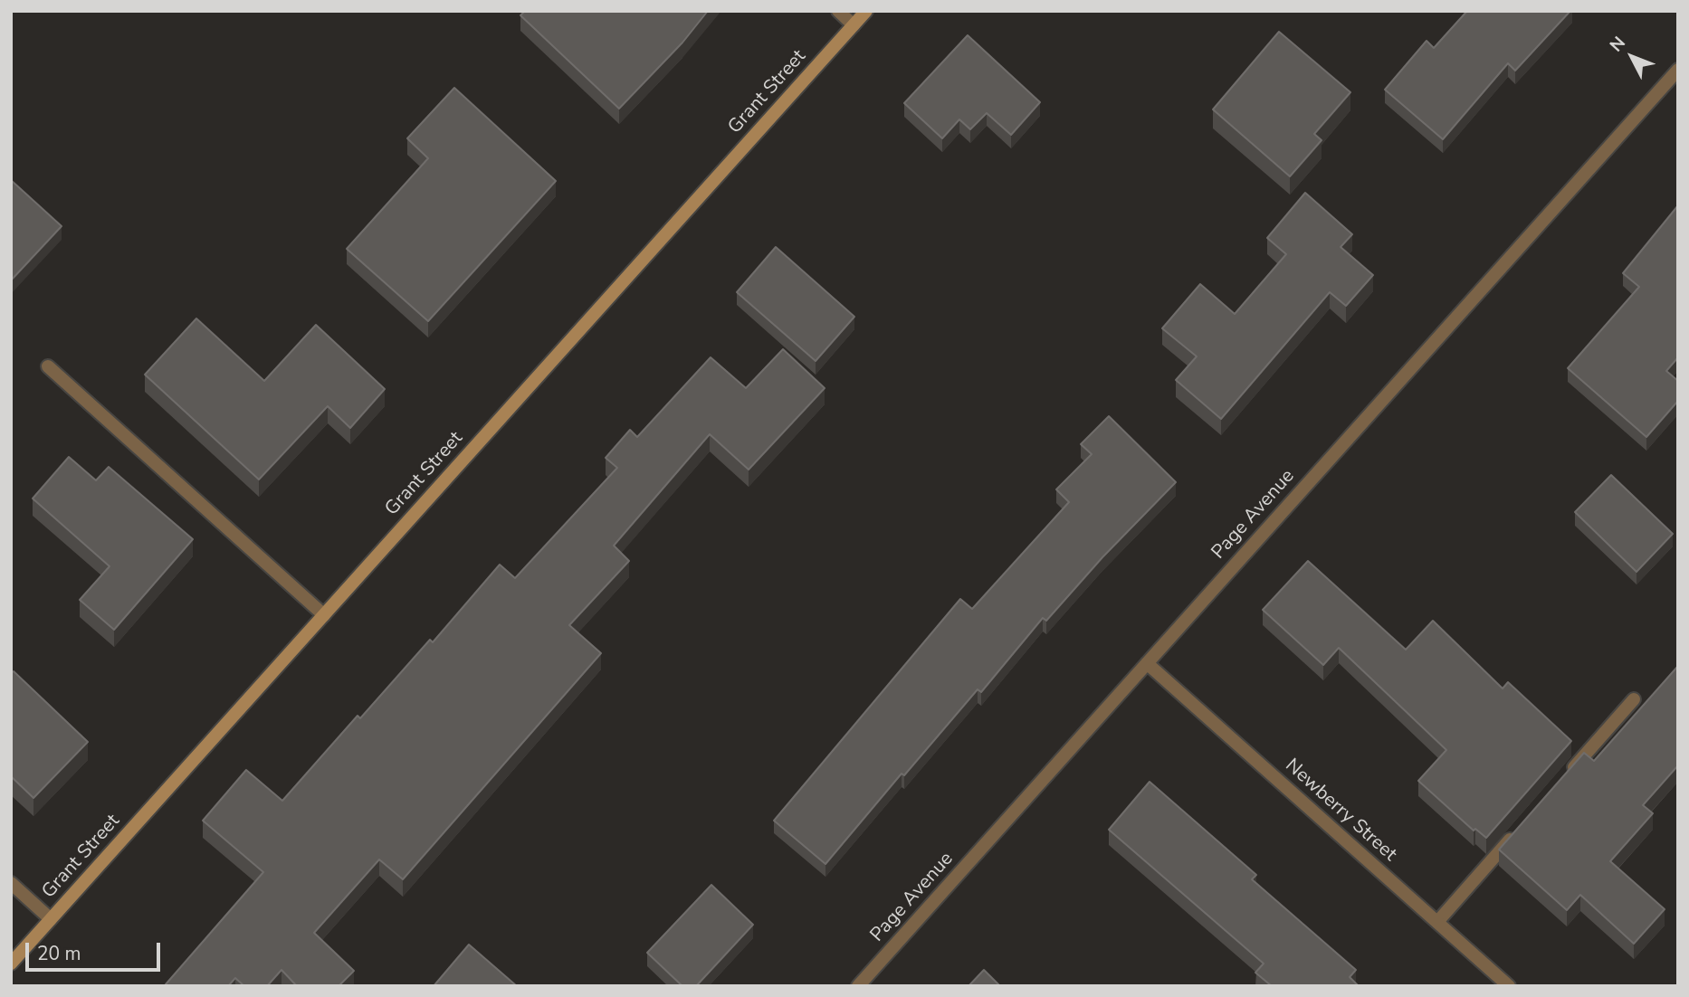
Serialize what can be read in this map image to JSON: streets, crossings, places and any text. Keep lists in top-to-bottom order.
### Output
{
  "streets": {
    "street": ["Grant Street", "Page Avenue", "Newberry Street"]
  },
  "crossings": [
    ["Page Avenue", "Newberry Street"]
  ],
  "scale_bar": "20 m",
  "north": "top left"
}
